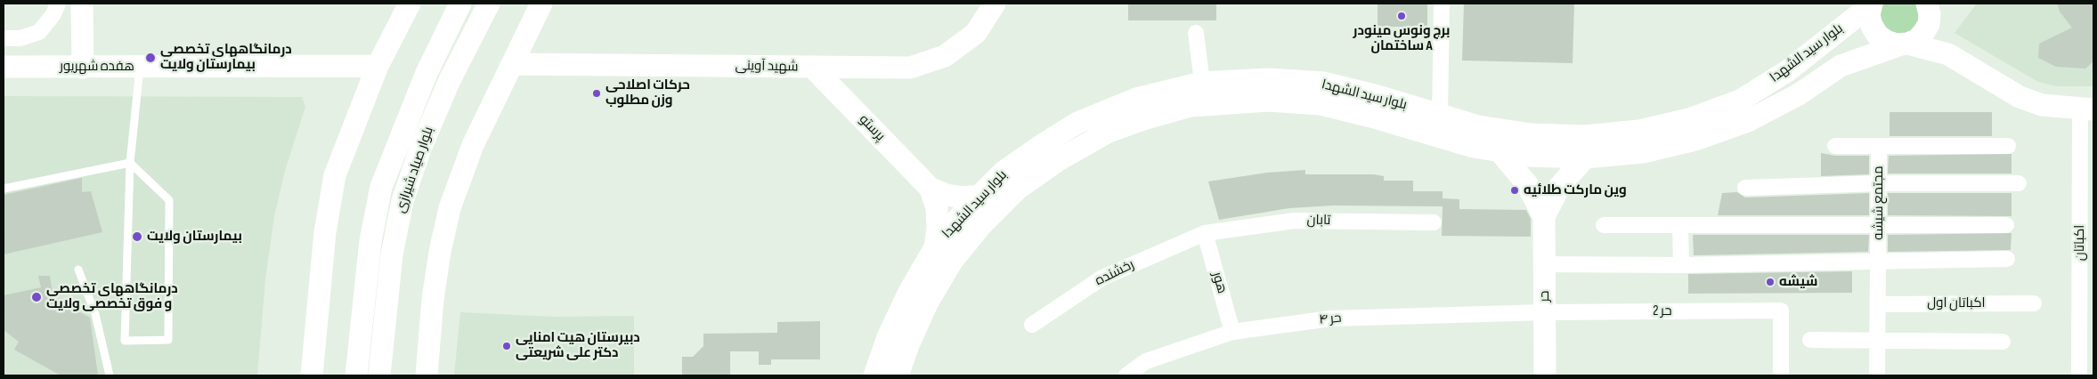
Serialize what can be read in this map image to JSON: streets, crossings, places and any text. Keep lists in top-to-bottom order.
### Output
{
  "streets": {
    "main road": [
      "بلوار سید الشهدا",
      "هفده شهریور",
      "شهید آوینی",
      "پرستو",
      "بلوار صیاد شیرازی",
      "حر"
    ],
    "street": [
      "مجتمع شیشه",
      "تابان",
      "اکباتان",
      "رخشنده",
      "هور",
      "اکباتان اول",
      "حر 2",
      "حر ۴"
    ]
  },
  "crossings": [
    ["بلوار سید الشهدا", "پرستو"],
    ["بلوار سید الشهدا", "حر"],
    ["شهید آوینی", "پرستو"],
    ["مجتمع شیشه", "اکباتان اول"],
    ["تابان", "رخشنده"],
    ["تابان", "هور"],
    ["رخشنده", "هور"],
    ["هور", "حر ۴"],
    ["حر", "حر 2"],
    ["حر", "حر ۴"],
    ["حر 2", "حر ۴"]
  ],
  "places": [
    "برج ونوس مینودر ساختمان A",
    "درمانگاههای تخصصی بیمارستان ولایت",
    "حرکات اصلاحی وزن مطلوب",
    "وین مارکت طلائیه",
    "بیمارستان ولایت",
    "شیشه",
    "درمانگاههای تخصصی و فوق تخصصی ولایت",
    "دبیرستان هیت امنایی دکتر علی شریعتی"
  ]
}
